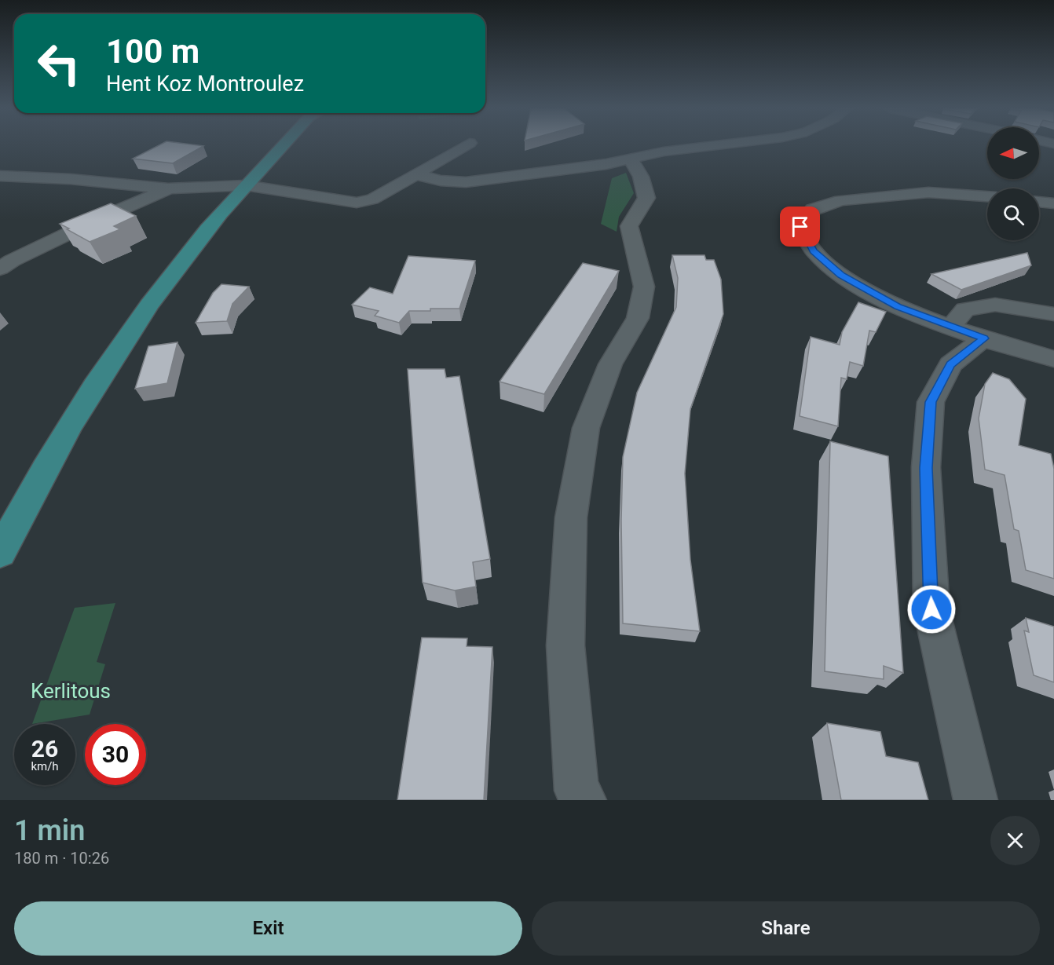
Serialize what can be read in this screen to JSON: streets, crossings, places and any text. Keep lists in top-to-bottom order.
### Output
{
  "parks": ["Kerlitous"],
  "north": "left",
  "page": {
    "turn": ["100 m", "Hent Koz Montroulez"],
    "speed": "26 km/h",
    "limit": "30",
    "heading": ["1 min", "180 m · 10:26"],
    "buttons": ["Exit", "Share"]
  }
}
